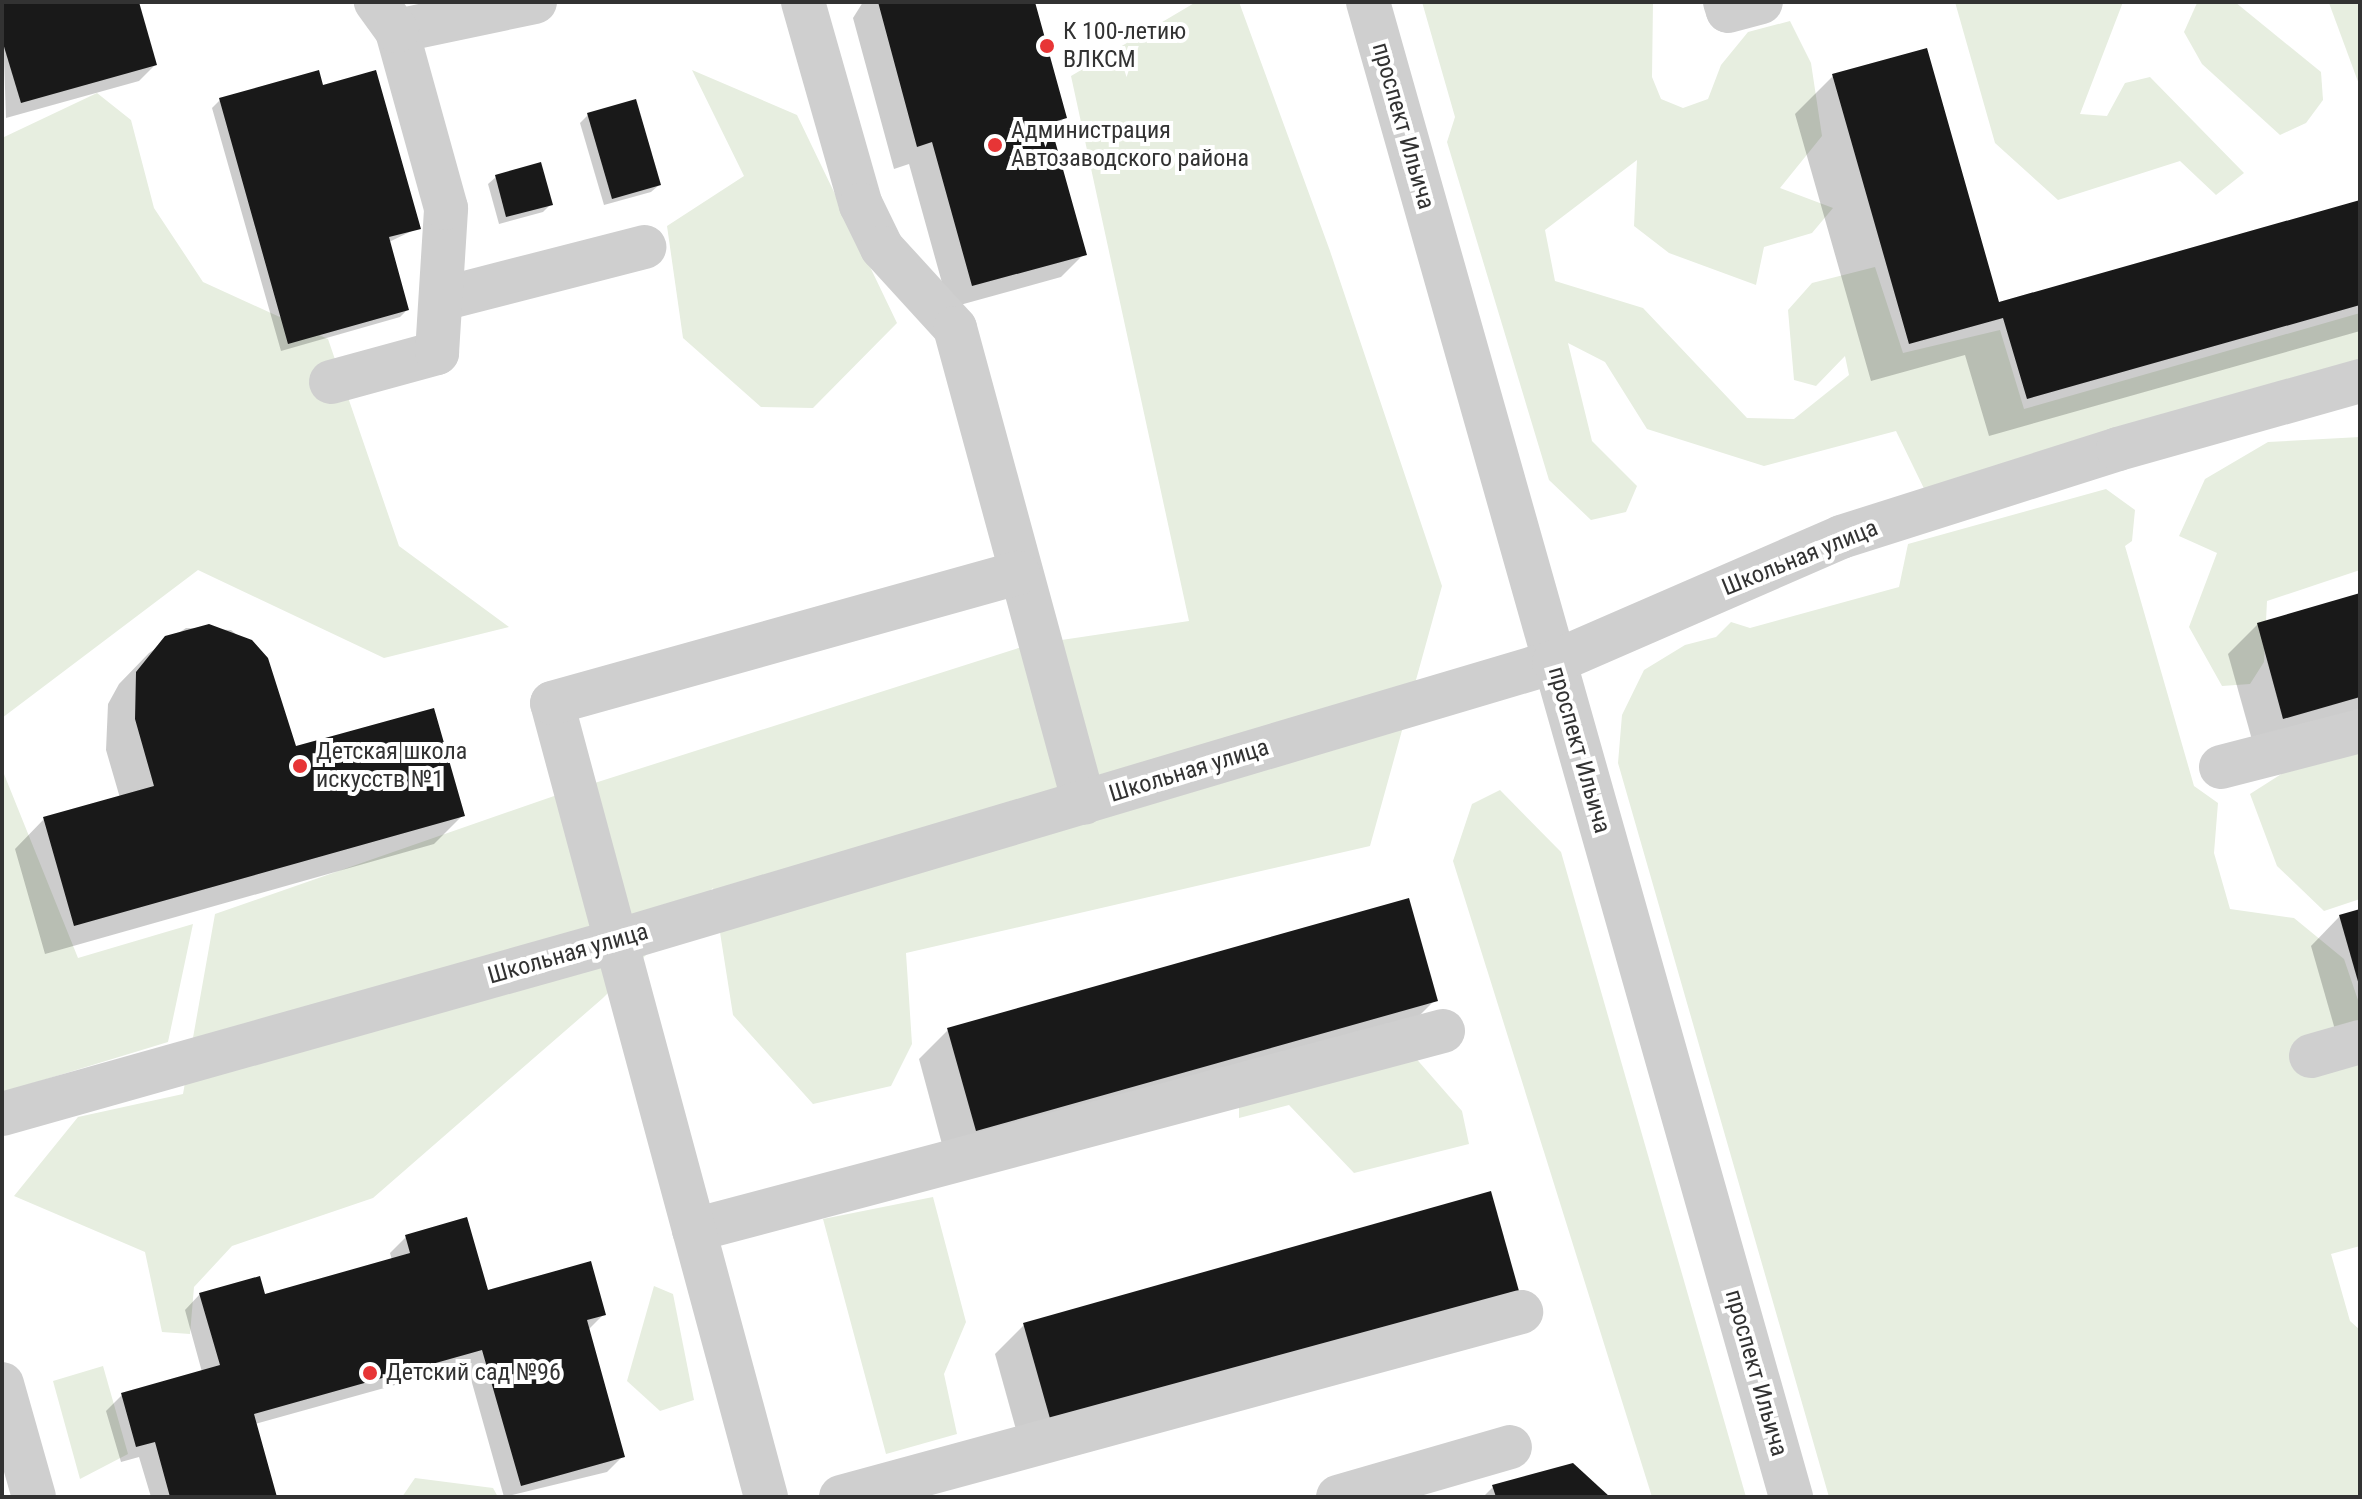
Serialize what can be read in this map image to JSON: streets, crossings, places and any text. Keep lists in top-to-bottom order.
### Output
{
  "streets": {
    "street": ["проспект Ильича", "Школьная улица"]
  },
  "crossings": [
    ["проспект Ильича", "Школьная улица"]
  ],
  "places": [
    "К 100-летию ВЛКСМ",
    "Администрация Автозаводского района",
    "Детская школа искусств №1",
    "Детский сад №96"
  ]
}
